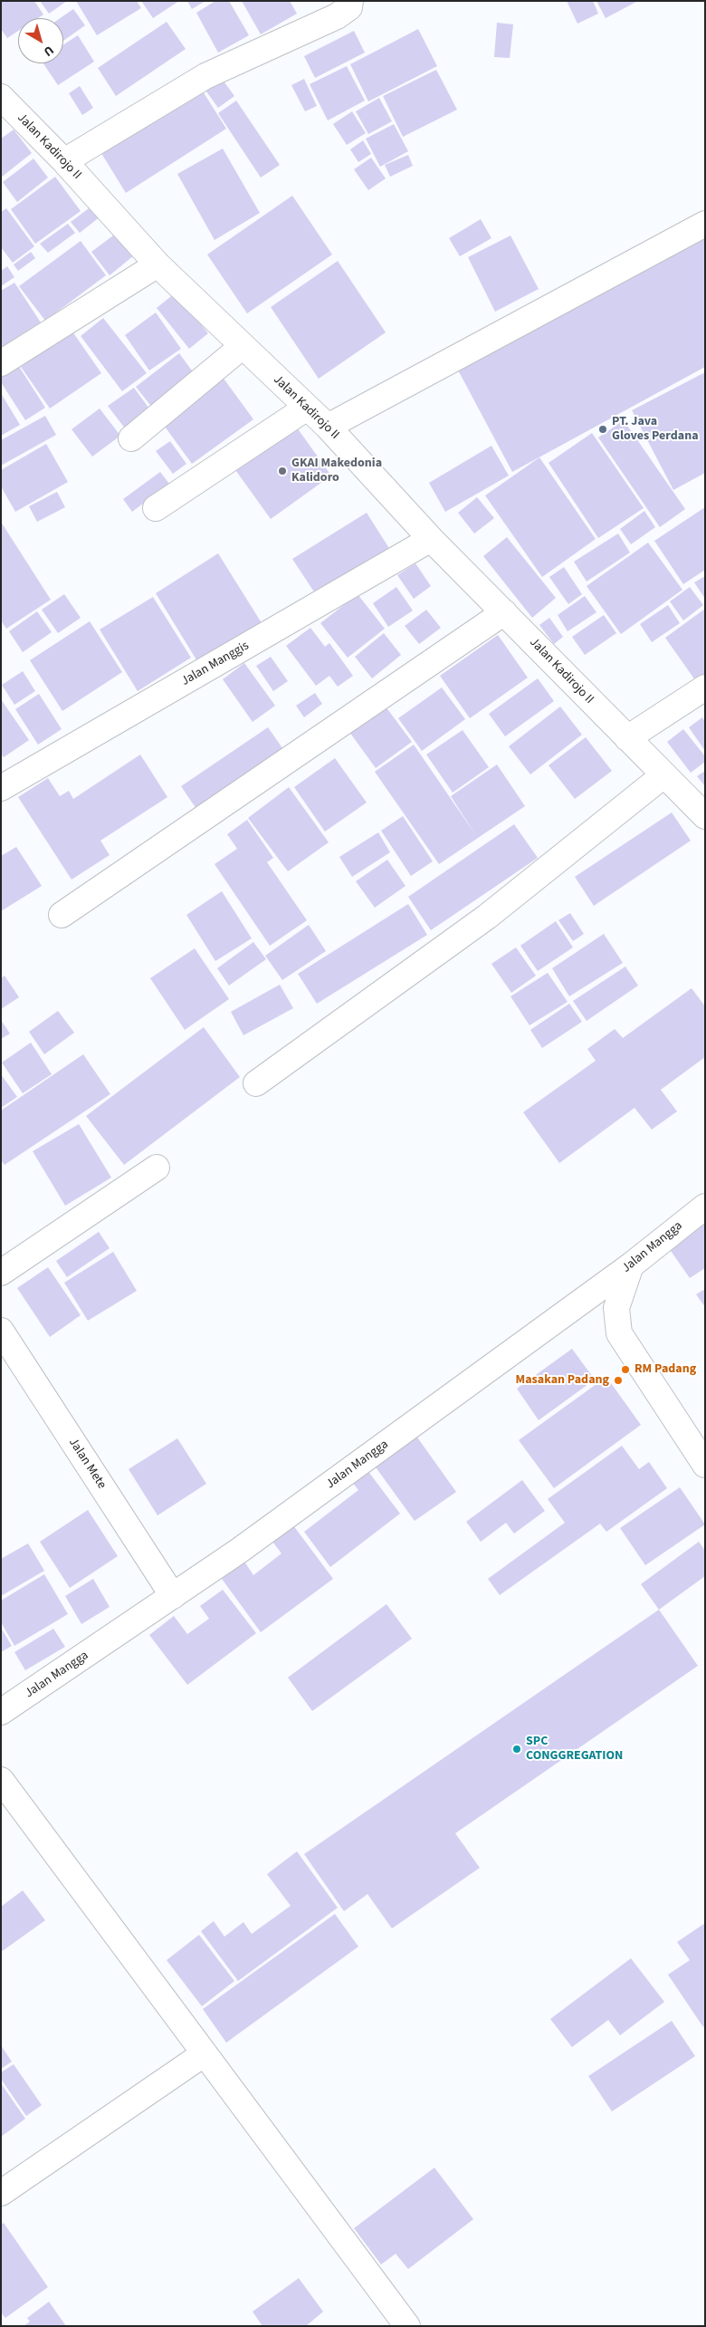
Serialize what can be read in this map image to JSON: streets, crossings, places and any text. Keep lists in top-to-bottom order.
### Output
{
  "streets": {
    "street": [
      "Jalan Kadirojo II",
      "Jalan Manggis",
      "Jalan Mangga",
      "Jalan Mete"
    ]
  },
  "crossings": [
    ["Jalan Kadirojo II", "Jalan Manggis"],
    ["Jalan Mangga", "Jalan Mete"]
  ],
  "places": [
    "PT. Java Gloves Perdana",
    "GKAI Makedonia Kalidoro",
    "RM Padang",
    "Masakan Padang",
    "SPC CONGGREGATION"
  ],
  "north": "bottom right"
}
